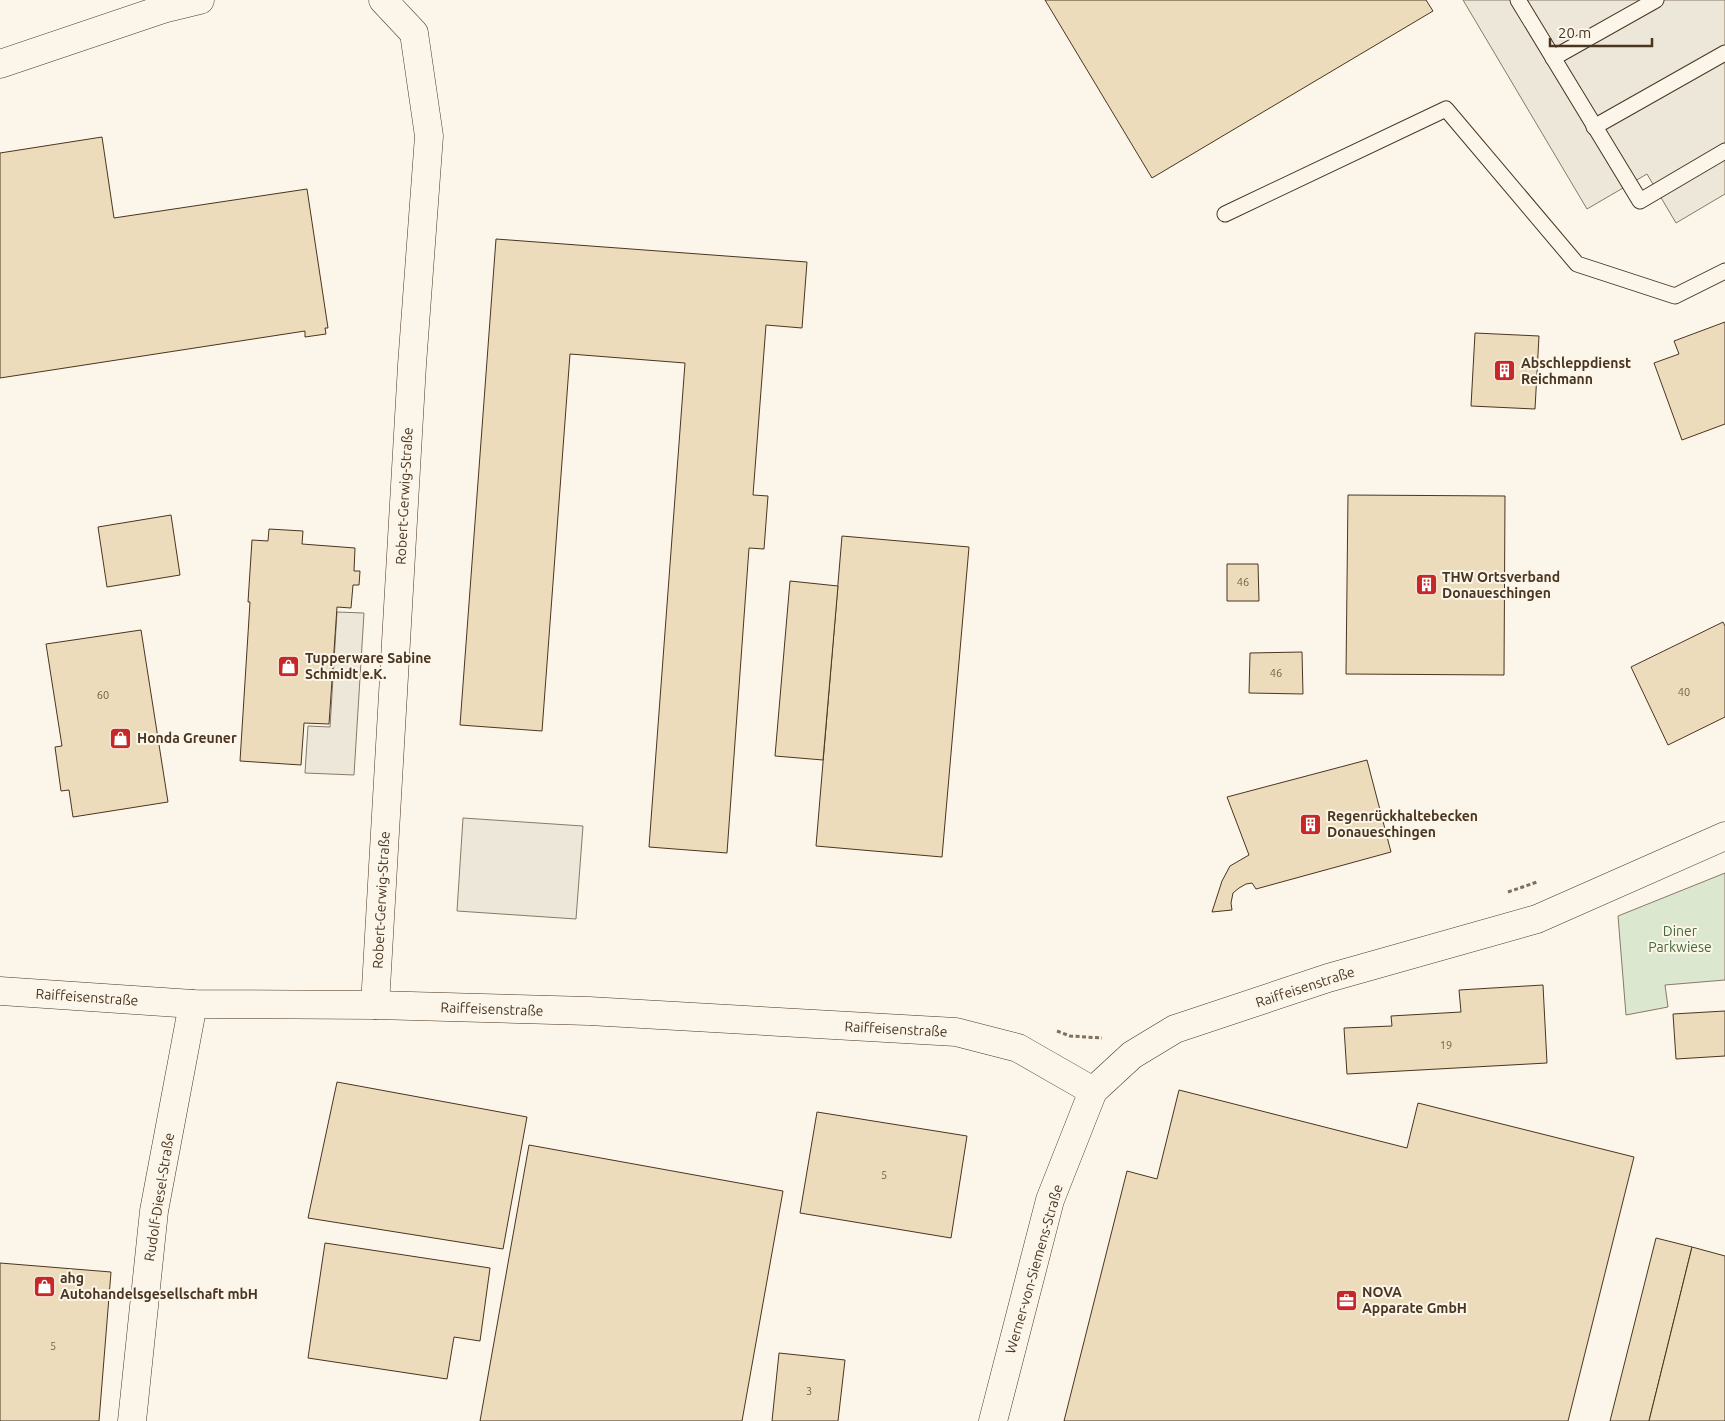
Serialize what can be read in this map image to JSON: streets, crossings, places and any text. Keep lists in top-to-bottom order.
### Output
{
  "streets": {
    "street": [
      "Robert-Gerwig-Straße",
      "Raiffeisenstraße",
      "Rudolf-Diesel-Straße",
      "Werner-von-Siemens-Straße"
    ]
  },
  "crossings": [
    ["Robert-Gerwig-Straße", "Raiffeisenstraße"],
    ["Raiffeisenstraße", "Rudolf-Diesel-Straße"],
    ["Raiffeisenstraße", "Werner-von-Siemens-Straße"]
  ],
  "parks": ["Diner Parkwiese"],
  "places": {
    "building": ["Abschleppdienst Reichmann", "THW Ortsverband Donaueschingen", "Regenrückhaltebecken Donaueschingen"],
    "shop": ["Tupperware Sabine Schmidt e.K.", "Honda Greuner", "ahg Autohandelsgesellschaft mbH"],
    "office": ["NOVA Apparate GmbH"]
  },
  "house_numbers": [
    "46",
    "46",
    "40",
    "60",
    "19",
    "5",
    "5",
    "3"
  ],
  "scale_bar": "20 m"
}
